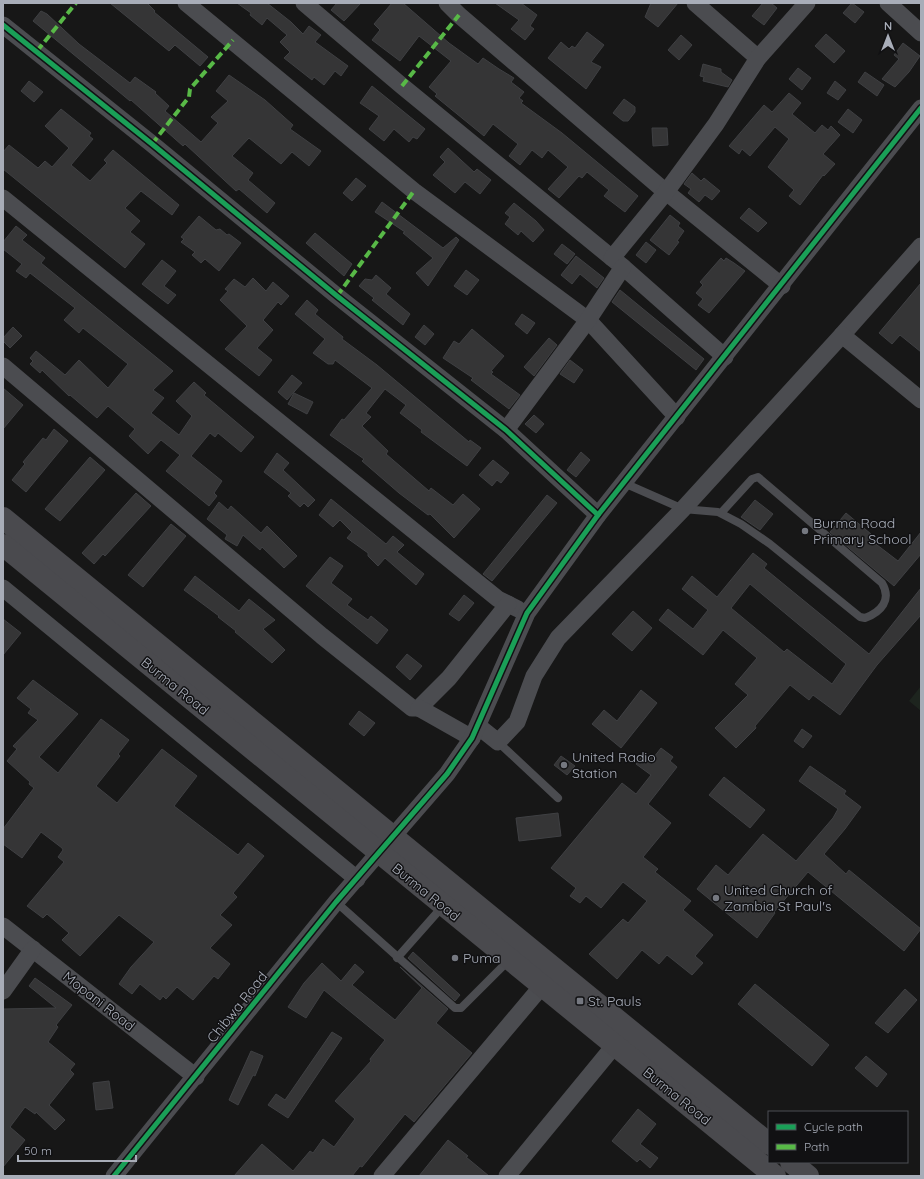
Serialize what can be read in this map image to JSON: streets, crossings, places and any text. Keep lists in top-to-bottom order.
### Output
{
  "streets": {
    "main road": ["Burma Road"],
    "street": ["Mopani Road", "Chibwa Road"]
  },
  "crossings": [
    ["Burma Road", "Chibwa Road"],
    ["Mopani Road", "Chibwa Road"]
  ],
  "places": {
    "other": [
      "Burma Road Primary School",
      "United Radio Station",
      "United Church of Zambia St Paul's",
      "Puma"
    ],
    "transit": ["St. Pauls"]
  },
  "legend": ["Cycle path", "Path"],
  "scale_bar": "50 m",
  "north": "top"
}
